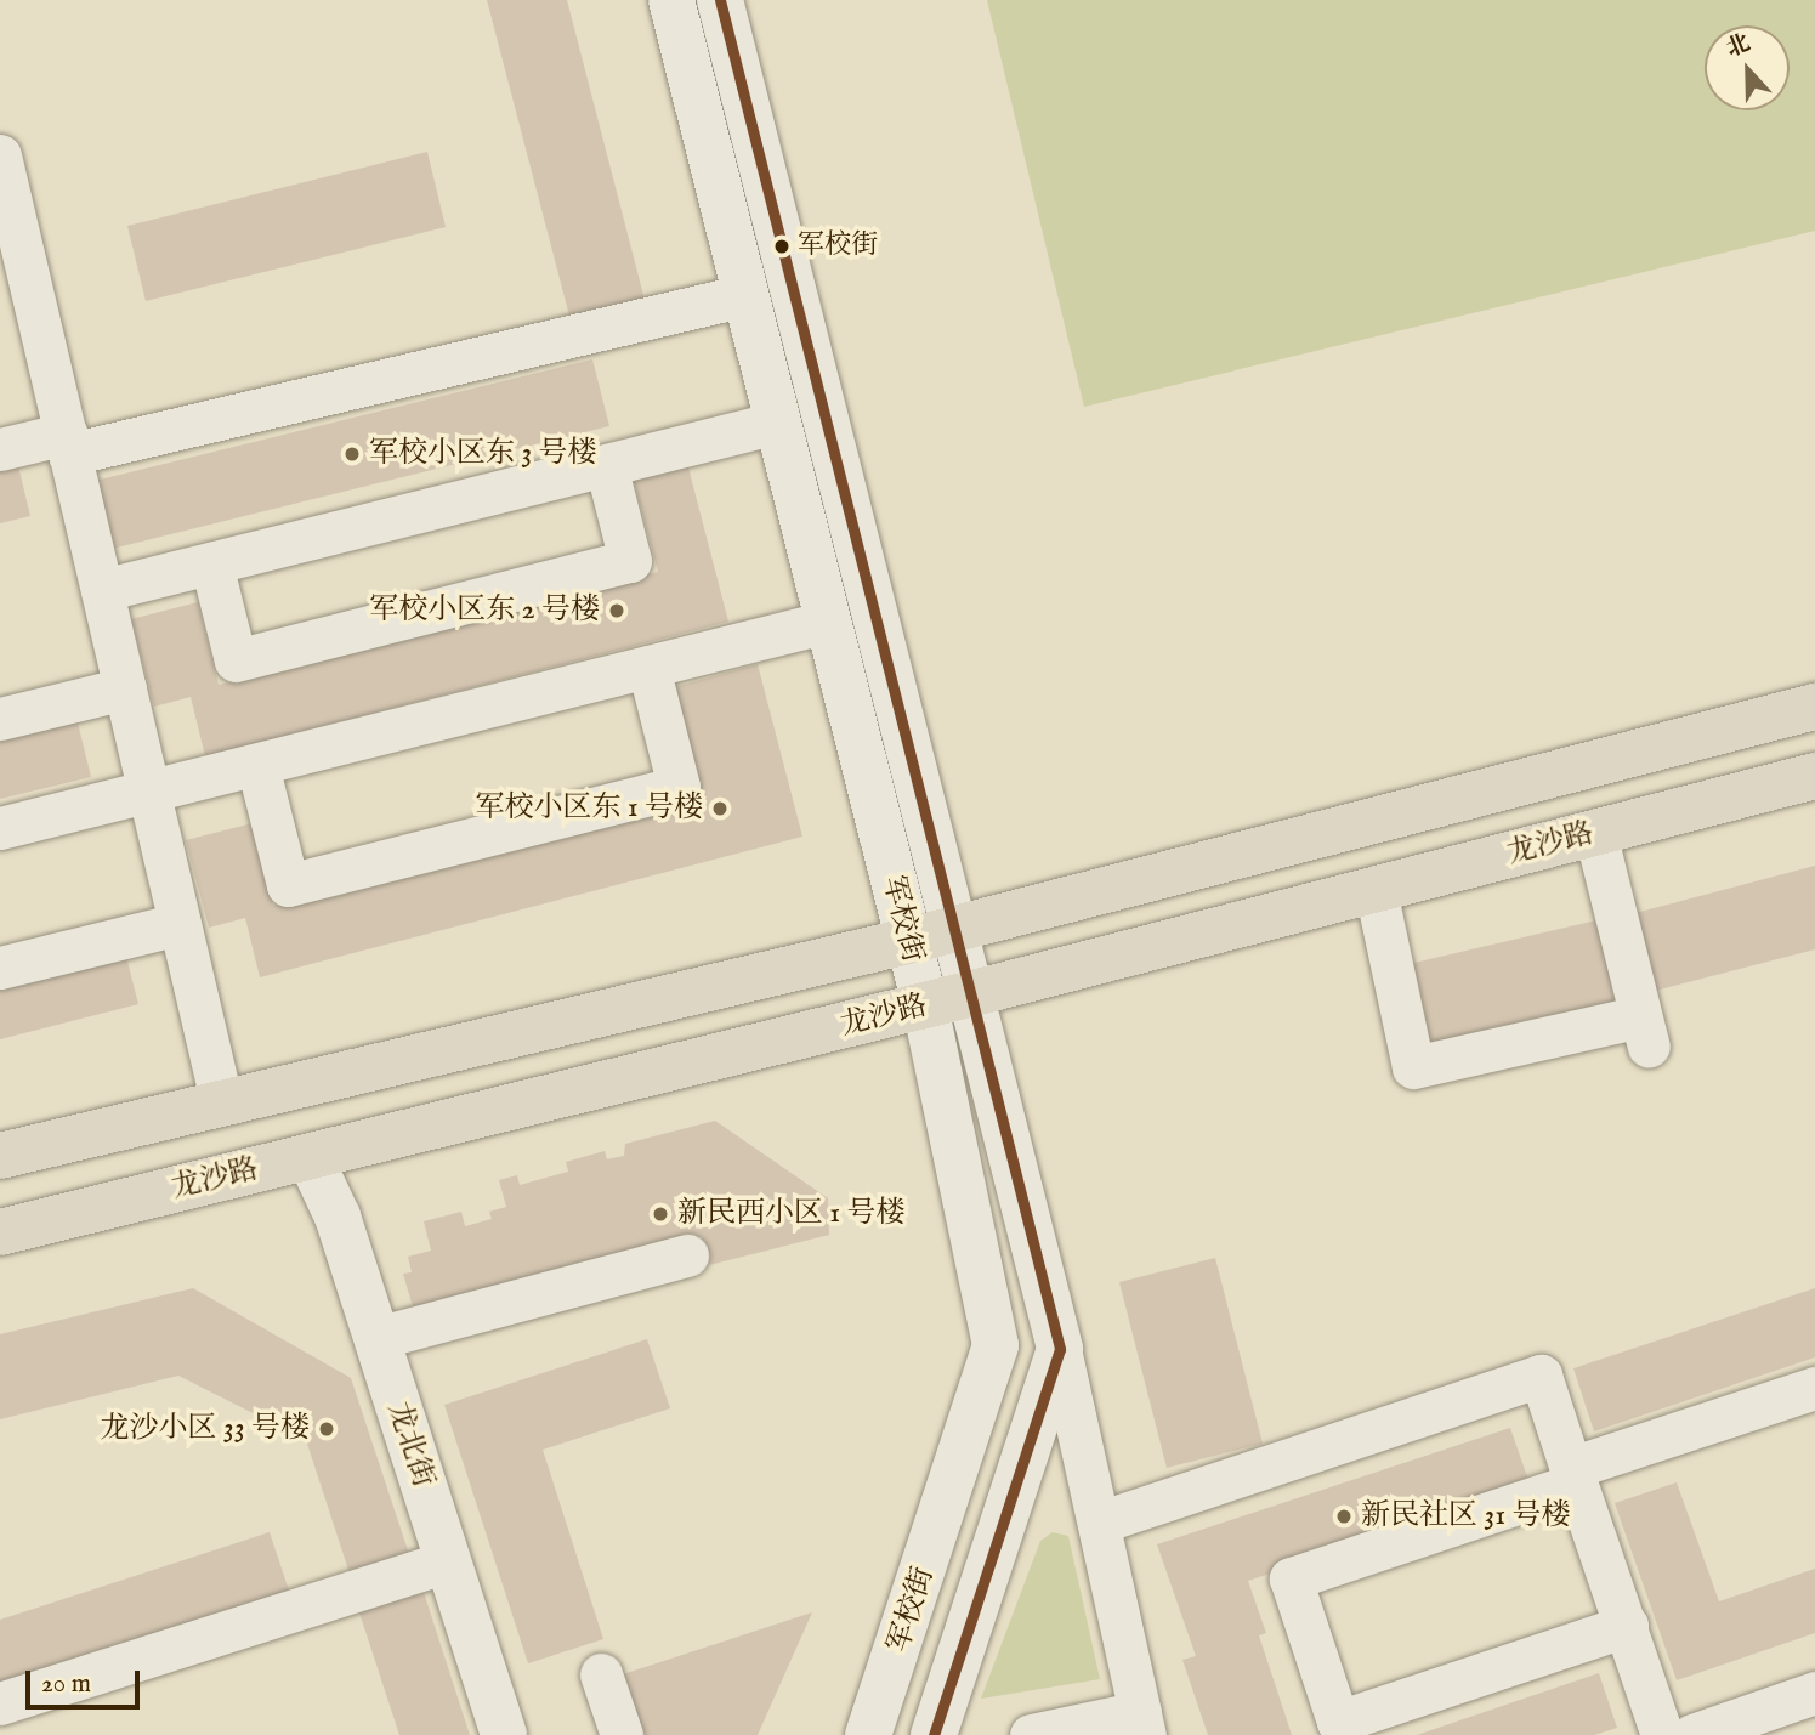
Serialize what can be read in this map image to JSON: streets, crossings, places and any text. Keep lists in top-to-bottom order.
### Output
{
  "streets": {
    "main road": ["龙沙路", "军校街", "龙北街"]
  },
  "crossings": [
    ["龙沙路", "军校街"],
    ["龙沙路", "龙北街"]
  ],
  "places": [
    "军校街",
    "军校小区东 3 号楼",
    "军校小区东 2 号楼",
    "军校小区东 1 号楼",
    "新民西小区 1 号楼",
    "龙沙小区 33 号楼",
    "新民社区 31 号楼"
  ],
  "scale_bar": "20 m",
  "north": "top"
}
